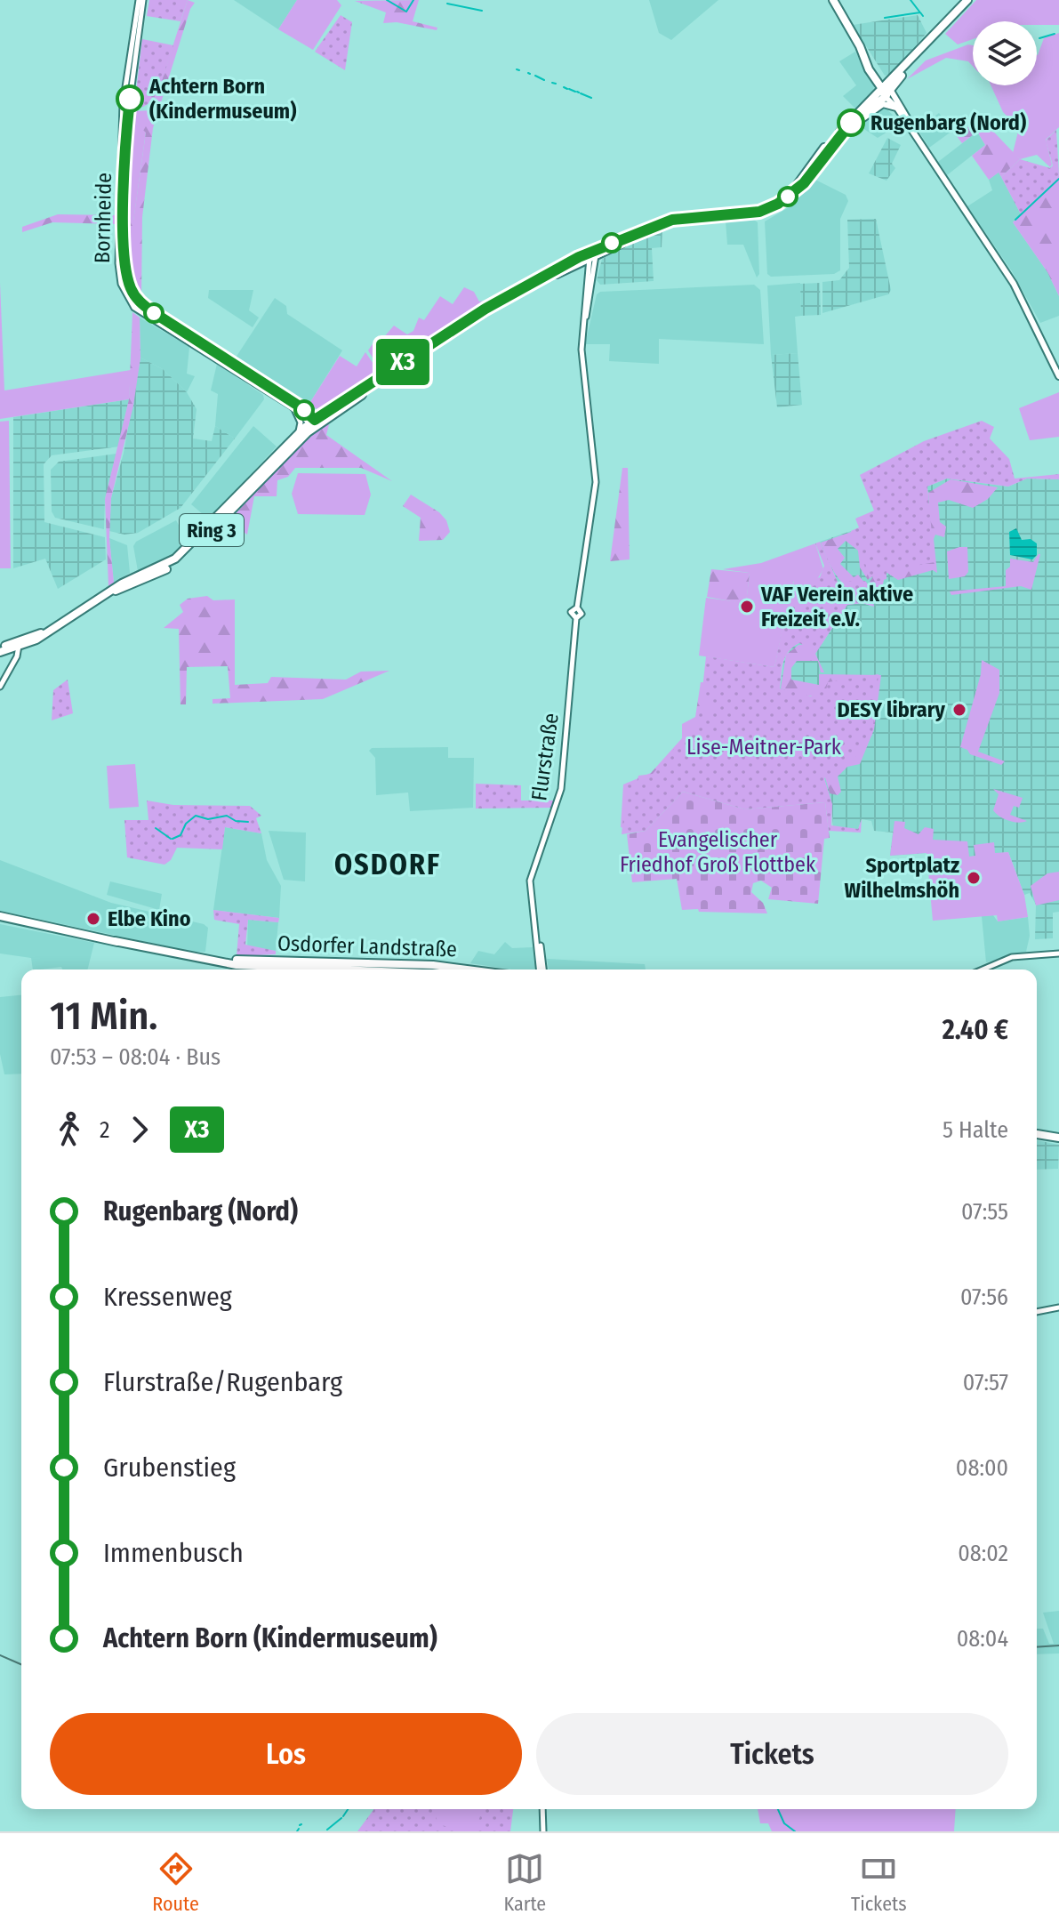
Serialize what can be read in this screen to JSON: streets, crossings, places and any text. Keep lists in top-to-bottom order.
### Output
{
  "streets": {
    "main road": ["Ring 3", "Osdorfer Landstraße"],
    "street": ["Bornheide", "Flurstraße"]
  },
  "crossings": [
    ["Bornheide", "Ring 3"],
    ["Ring 3", "Flurstraße"]
  ],
  "districts": ["OSDORF"],
  "parks": ["Lise-Meitner-Park", "Evangelischer Friedhof Groß Flottbek"],
  "places": [
    "Achtern Born (Kindermuseum)",
    "Rugenbarg (Nord)",
    "VAF Verein aktive Freizeit e.V.",
    "DESY library",
    "Sportplatz Wilhelmshöh",
    "Elbe Kino"
  ],
  "lines": ["bus line X3"],
  "page": {
    "on_map": "X3",
    "heading": ["11 Min.", "07:53 – 08:04 · Bus", "2.40 €"],
    "legs": ["2", "X3", "5 Halte"],
    "list": [
      {
        "name": "Rugenbarg (Nord)",
        "value": "07:55"
      },
      {
        "name": "Kressenweg",
        "value": "07:56"
      },
      {
        "name": "Flurstraße/Rugenbarg",
        "value": "07:57"
      },
      {
        "name": "Grubenstieg",
        "value": "08:00"
      },
      {
        "name": "Immenbusch",
        "value": "08:02"
      },
      {
        "name": "Achtern Born (Kindermuseum)",
        "value": "08:04"
      }
    ],
    "buttons": ["Los", "Tickets"],
    "tabs": ["Route", "Karte", "Tickets"]
  }
}
